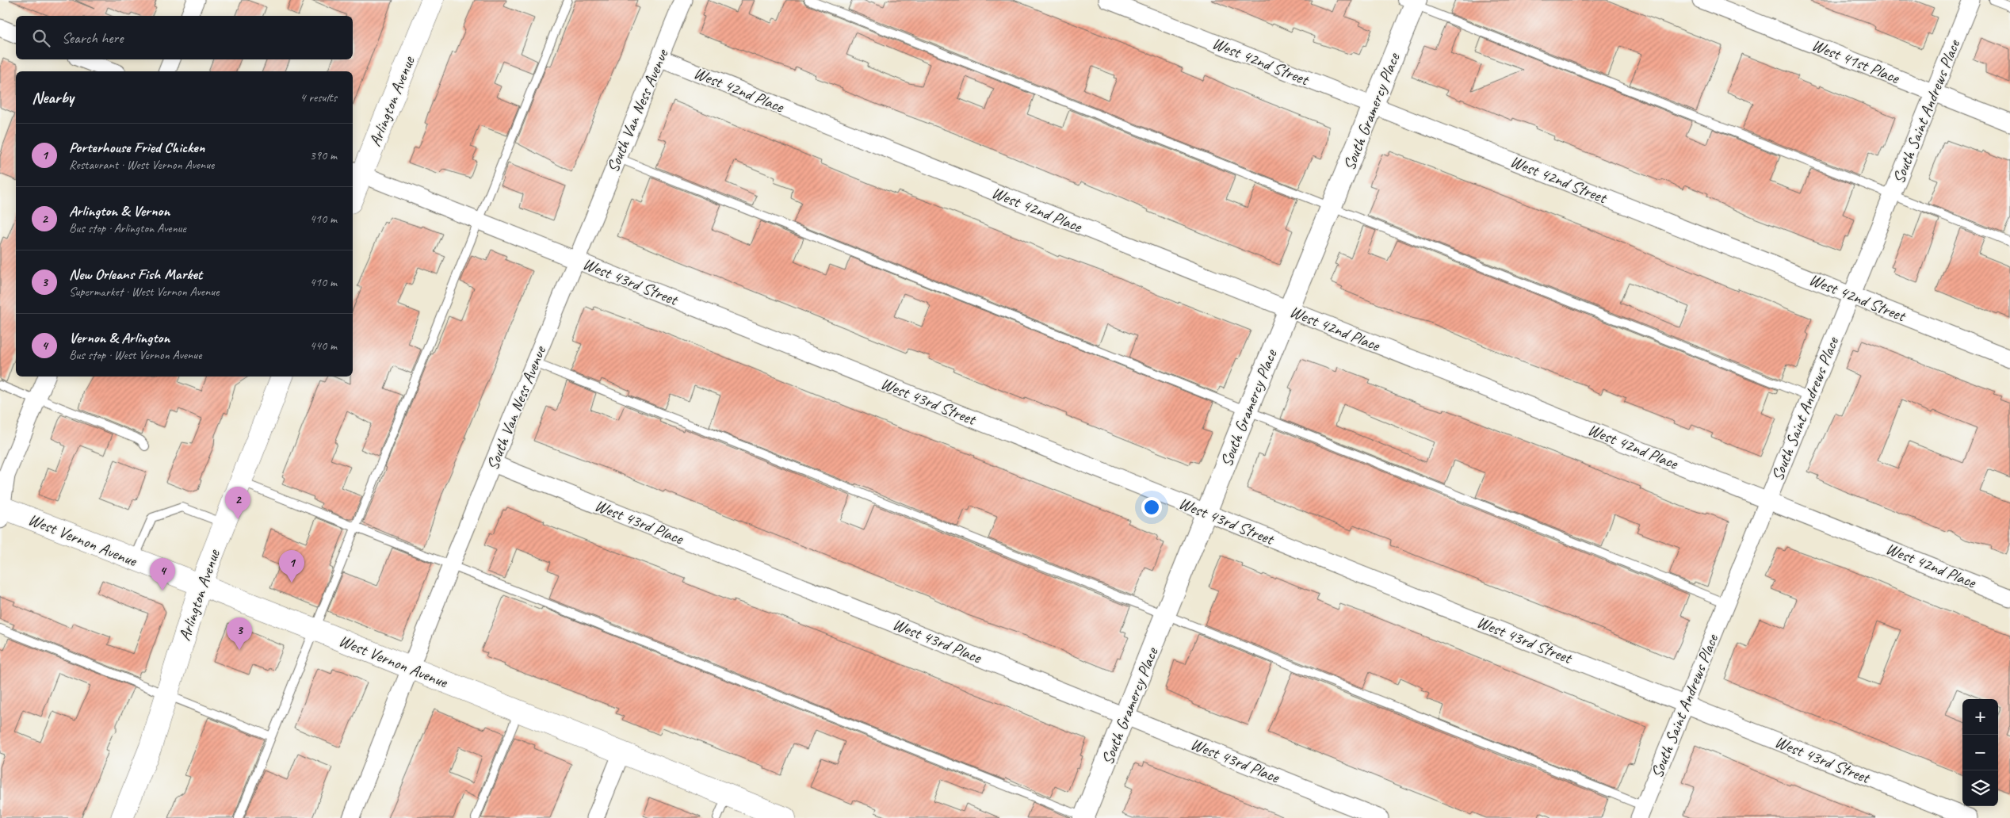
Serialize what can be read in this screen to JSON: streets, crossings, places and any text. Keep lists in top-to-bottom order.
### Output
{
  "streets": {
    "main road": ["Arlington Avenue", "West Vernon Avenue"],
    "street": [
      "West 42nd Street",
      "West 41st Place",
      "West 42nd Place",
      "South Van Ness Avenue",
      "South Gramercy Place",
      "South Saint Andrews Place",
      "West 43rd Street",
      "West 43rd Place"
    ]
  },
  "crossings": [
    ["West 42nd Street", "South Gramercy Place"],
    ["West 42nd Street", "South Saint Andrews Place"],
    ["West 41st Place", "South Saint Andrews Place"],
    ["West 42nd Place", "South Van Ness Avenue"],
    ["West 42nd Place", "South Gramercy Place"],
    ["West 42nd Place", "South Saint Andrews Place"],
    ["Arlington Avenue", "West 43rd Street"],
    ["Arlington Avenue", "West Vernon Avenue"],
    ["South Van Ness Avenue", "West 43rd Street"],
    ["South Van Ness Avenue", "West 43rd Place"],
    ["South Van Ness Avenue", "West Vernon Avenue"],
    ["South Gramercy Place", "West 43rd Street"],
    ["South Gramercy Place", "West 43rd Place"],
    ["South Saint Andrews Place", "West 43rd Street"]
  ],
  "page": {
    "search": "Search here",
    "heading": ["Nearby", "4 results"],
    "list": [
      {
        "mark": "1",
        "name": "Porterhouse Fried Chicken",
        "note": "Restaurant · West Vernon Avenue",
        "value": "390 m"
      },
      {
        "mark": "2",
        "name": "Arlington & Vernon",
        "note": "Bus stop · Arlington Avenue",
        "value": "410 m"
      },
      {
        "mark": "3",
        "name": "New Orleans Fish Market",
        "note": "Supermarket · West Vernon Avenue",
        "value": "410 m"
      },
      {
        "mark": "4",
        "name": "Vernon & Arlington",
        "note": "Bus stop · West Vernon Avenue",
        "value": "440 m"
      }
    ],
    "pins": [
      "2",
      "1",
      "4",
      "3"
    ],
    "map_buttons": ["+", "−"]
  }
}
